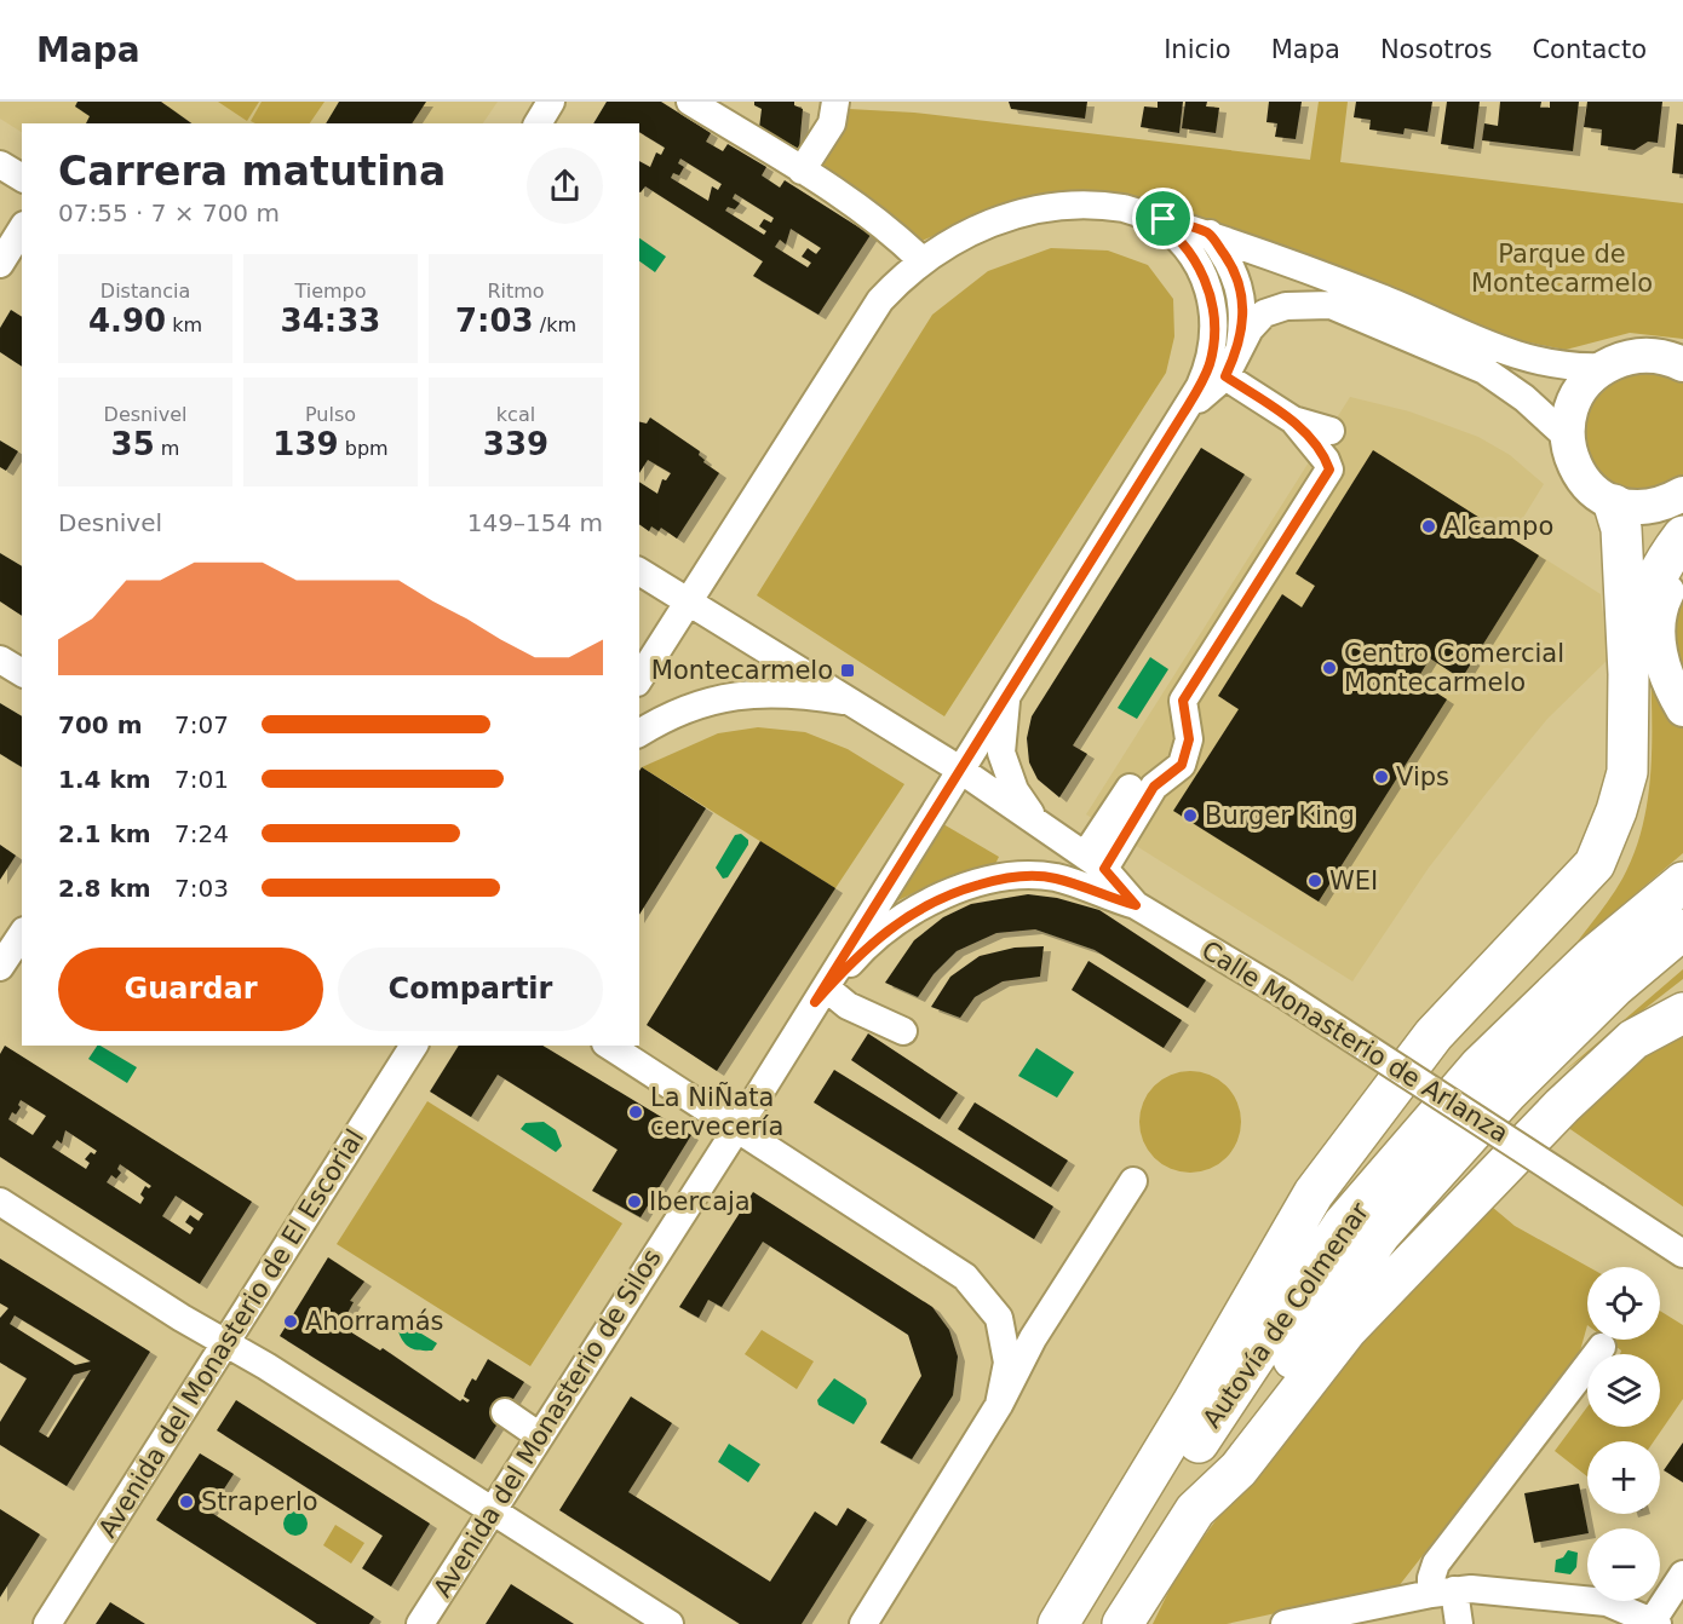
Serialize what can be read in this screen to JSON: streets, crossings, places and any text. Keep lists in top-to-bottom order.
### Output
{
  "streets": {
    "highway": ["Autovía de Colmenar"],
    "street": ["Calle Monasterio de Arlanza", "Avenida del Monasterio de El Escorial", "Avenida del Monasterio de Silos"]
  },
  "crossings": [
    ["Calle Monasterio de Arlanza", "Avenida del Monasterio de Silos"]
  ],
  "parks": ["Parque de Montecarmelo"],
  "places": {
    "other": [
      "Alcampo",
      "Centro Comercial Montecarmelo",
      "Vips",
      "Burger King",
      "WEI",
      "La NiÑata cervecería",
      "Ibercaja",
      "Ahorramás",
      "Straperlo"
    ],
    "transit": ["Montecarmelo"]
  },
  "page": {
    "header": "Mapa",
    "nav": [
      "Inicio",
      "Mapa",
      "Nosotros",
      "Contacto"
    ],
    "heading": ["Carrera matutina", "07:55 · 7 × 700 m"],
    "stats": [
      ["Distancia", "4.90 km"],
      ["Tiempo", "34:33"],
      ["Ritmo", "7:03 /km"],
      ["Desnivel", "35 m"],
      ["Pulso", "139 bpm"],
      ["kcal", "339"]
    ],
    "chart": ["Desnivel", "149–154 m"],
    "list": [
      {
        "name": "700 m",
        "note": "7:07"
      },
      {
        "name": "1.4 km",
        "note": "7:01"
      },
      {
        "name": "2.1 km",
        "note": "7:24"
      },
      {
        "name": "2.8 km",
        "note": "7:03"
      }
    ],
    "buttons": ["Guardar", "Compartir"],
    "map_buttons": ["+", "−"]
  }
}
